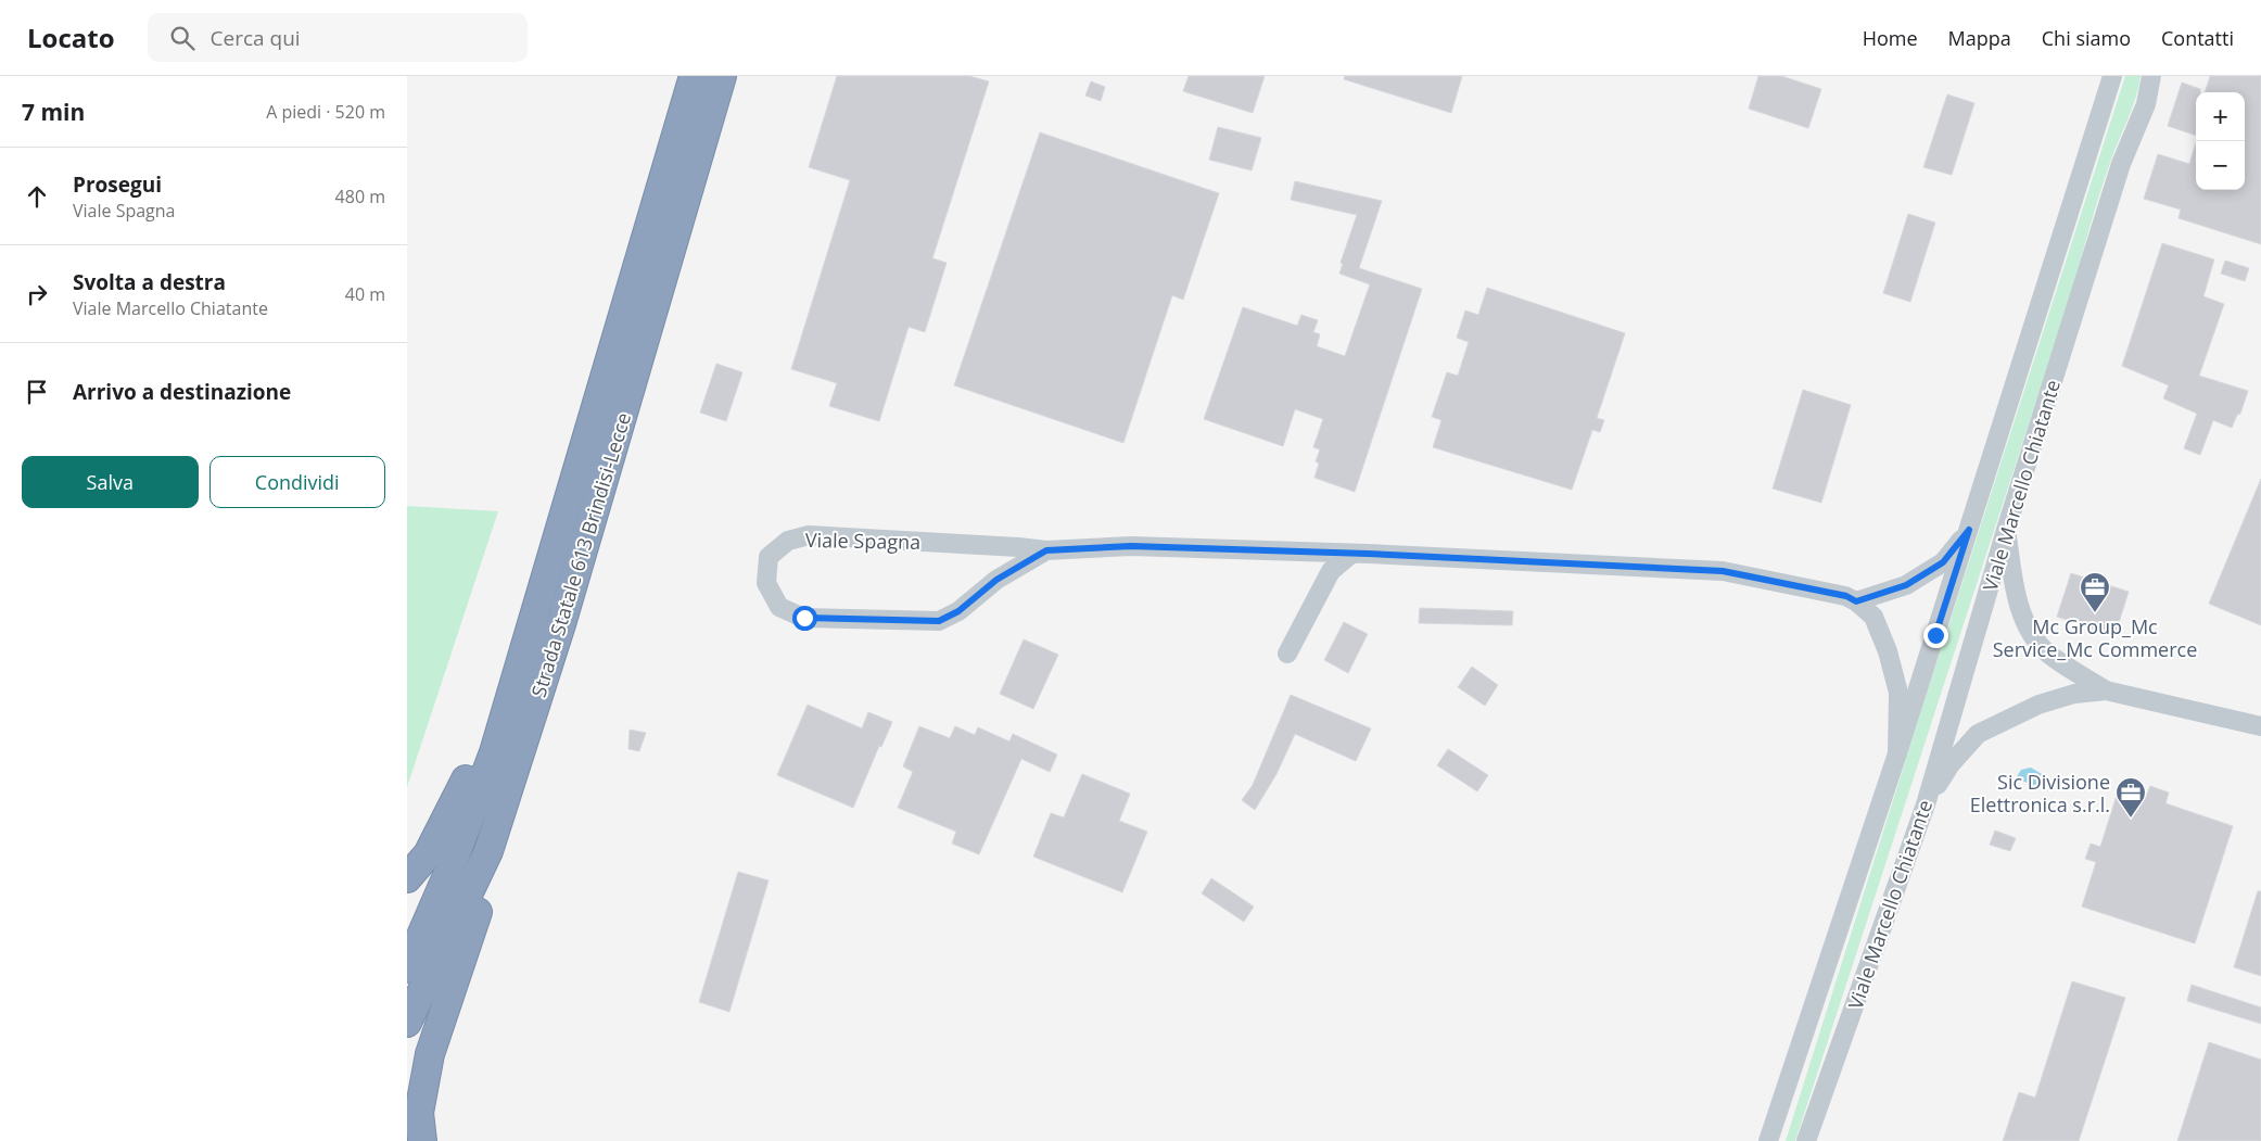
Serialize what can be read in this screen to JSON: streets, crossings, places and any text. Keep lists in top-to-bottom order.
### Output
{
  "streets": {
    "highway": ["Strada Statale 613 Brindisi-Lecce"],
    "street": ["Viale Marcello Chiatante", "Viale Spagna"]
  },
  "crossings": [
    ["Viale Marcello Chiatante", "Viale Spagna"]
  ],
  "places": {
    "office": ["Mc Group_Mc Service_Mc Commerce", "Sic Divisione Elettronica s.r.l."]
  },
  "page": {
    "header": "Locato",
    "search": "Cerca qui",
    "nav": [
      "Home",
      "Mappa",
      "Chi siamo",
      "Contatti"
    ],
    "heading": ["7 min", "A piedi · 520 m"],
    "map_buttons": ["+", "−"],
    "list": [
      ["Prosegui", "Viale Spagna", "480 m"],
      ["Svolta a destra", "Viale Marcello Chiatante", "40 m"],
      "Arrivo a destinazione"
    ],
    "buttons": ["Salva", "Condividi"]
  }
}
